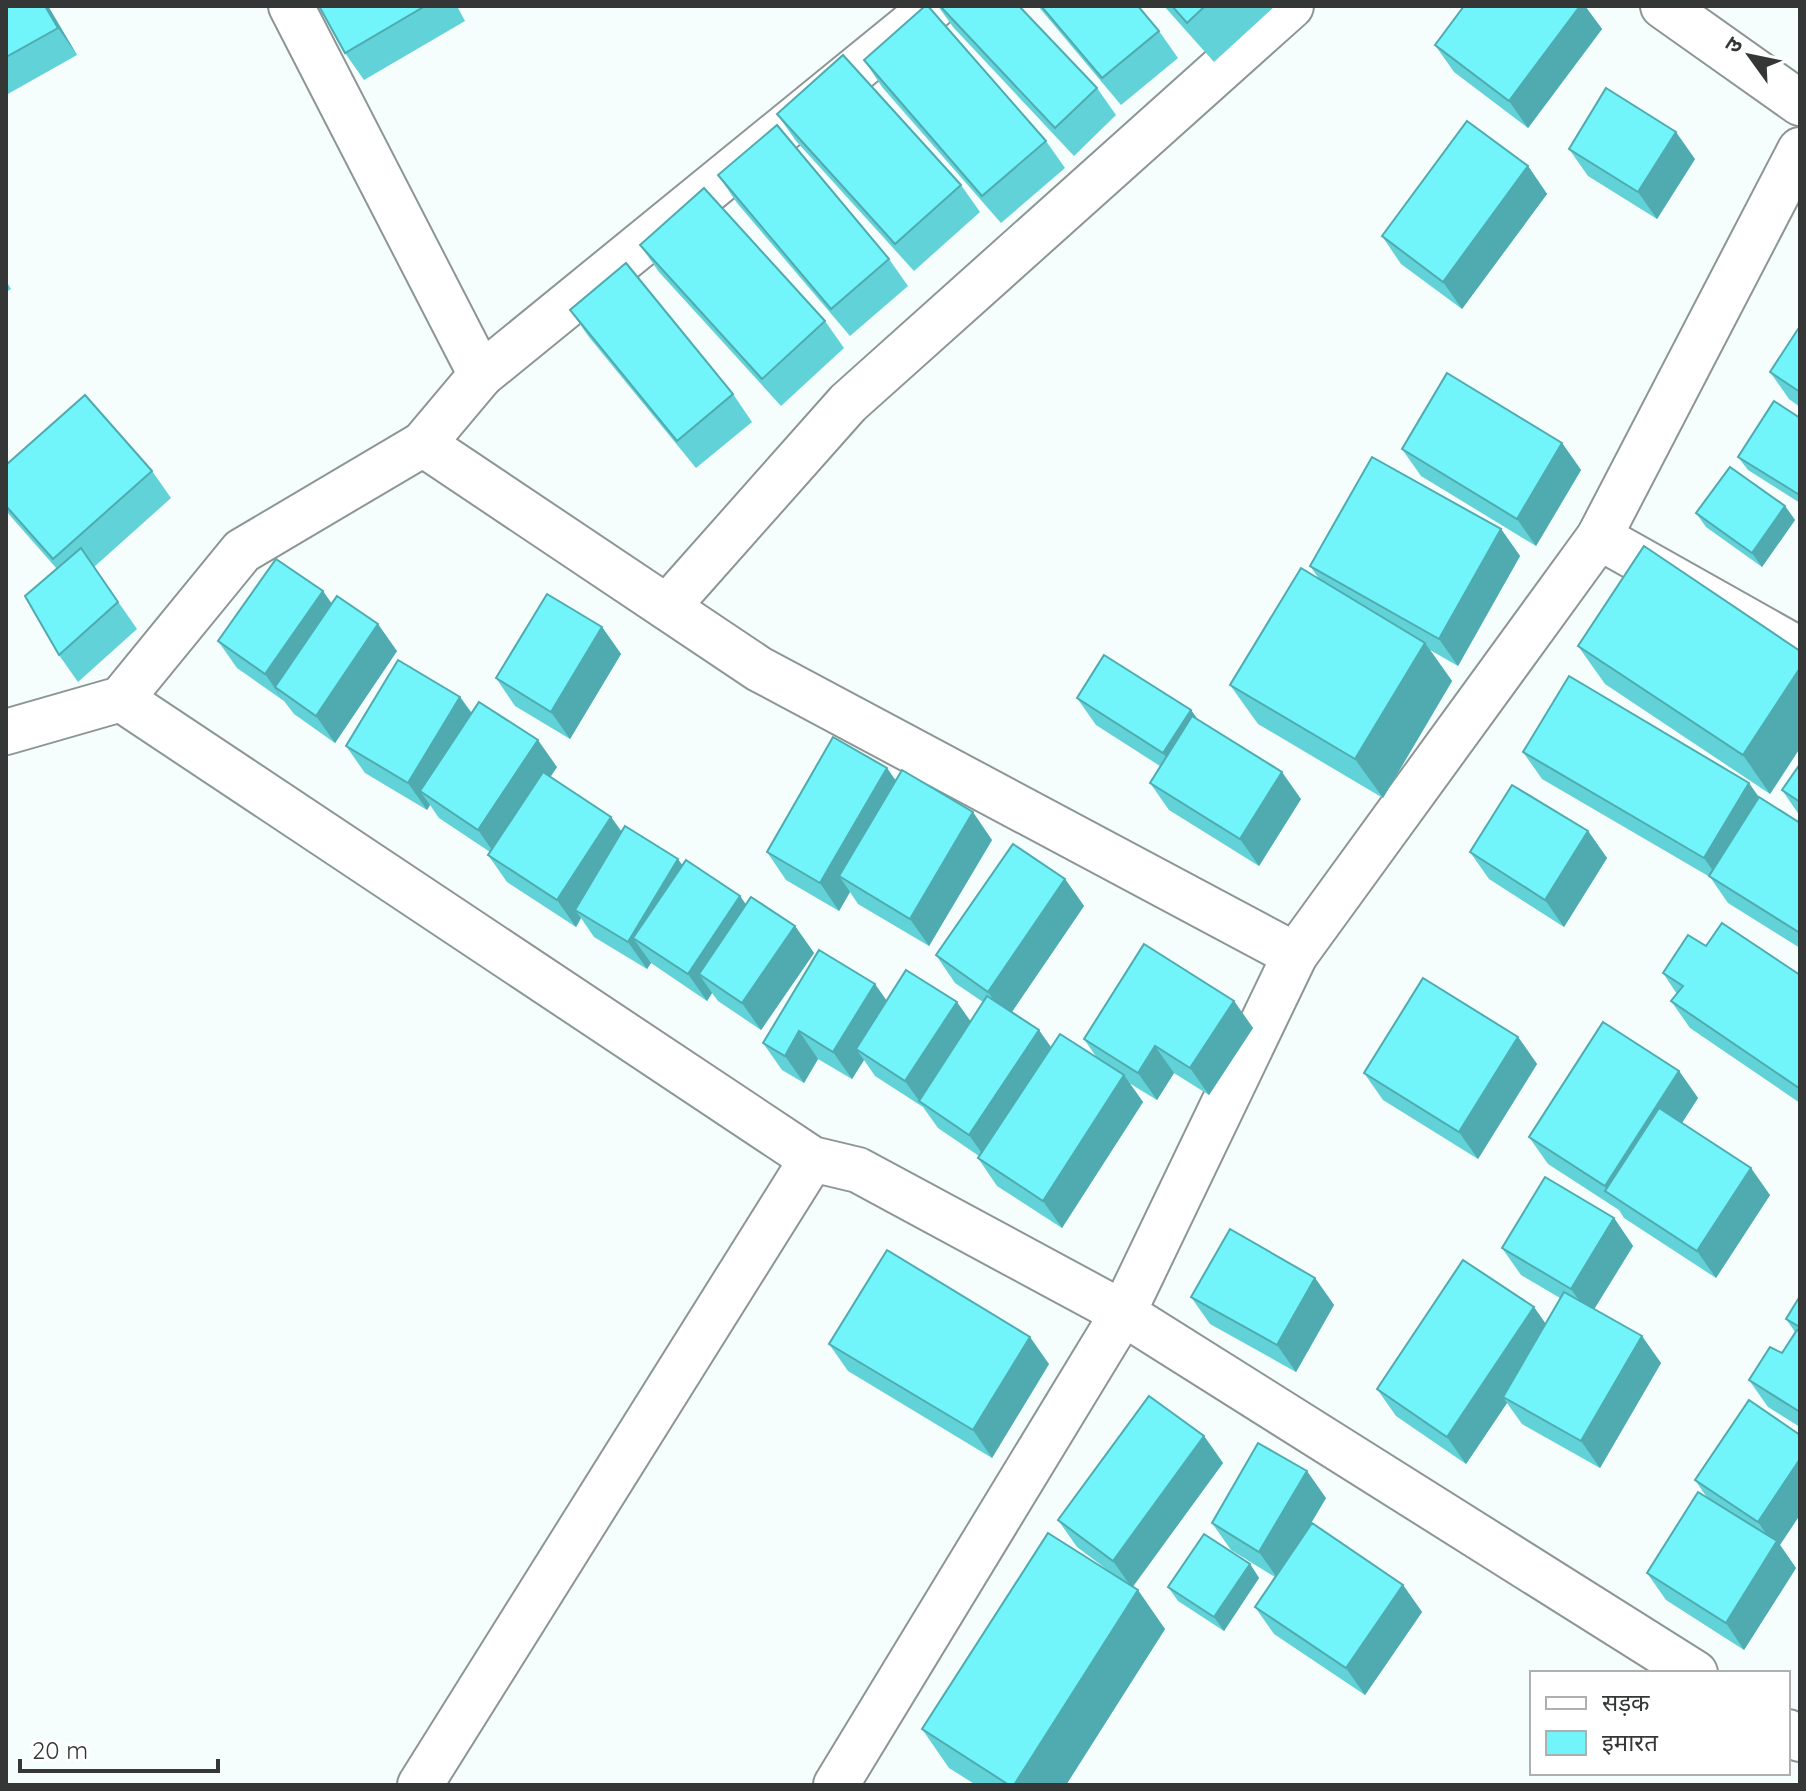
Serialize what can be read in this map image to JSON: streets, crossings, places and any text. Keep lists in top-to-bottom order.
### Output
{
  "legend": ["सड़क", "इमारत"],
  "scale_bar": "20 m",
  "north": "top left"
}
